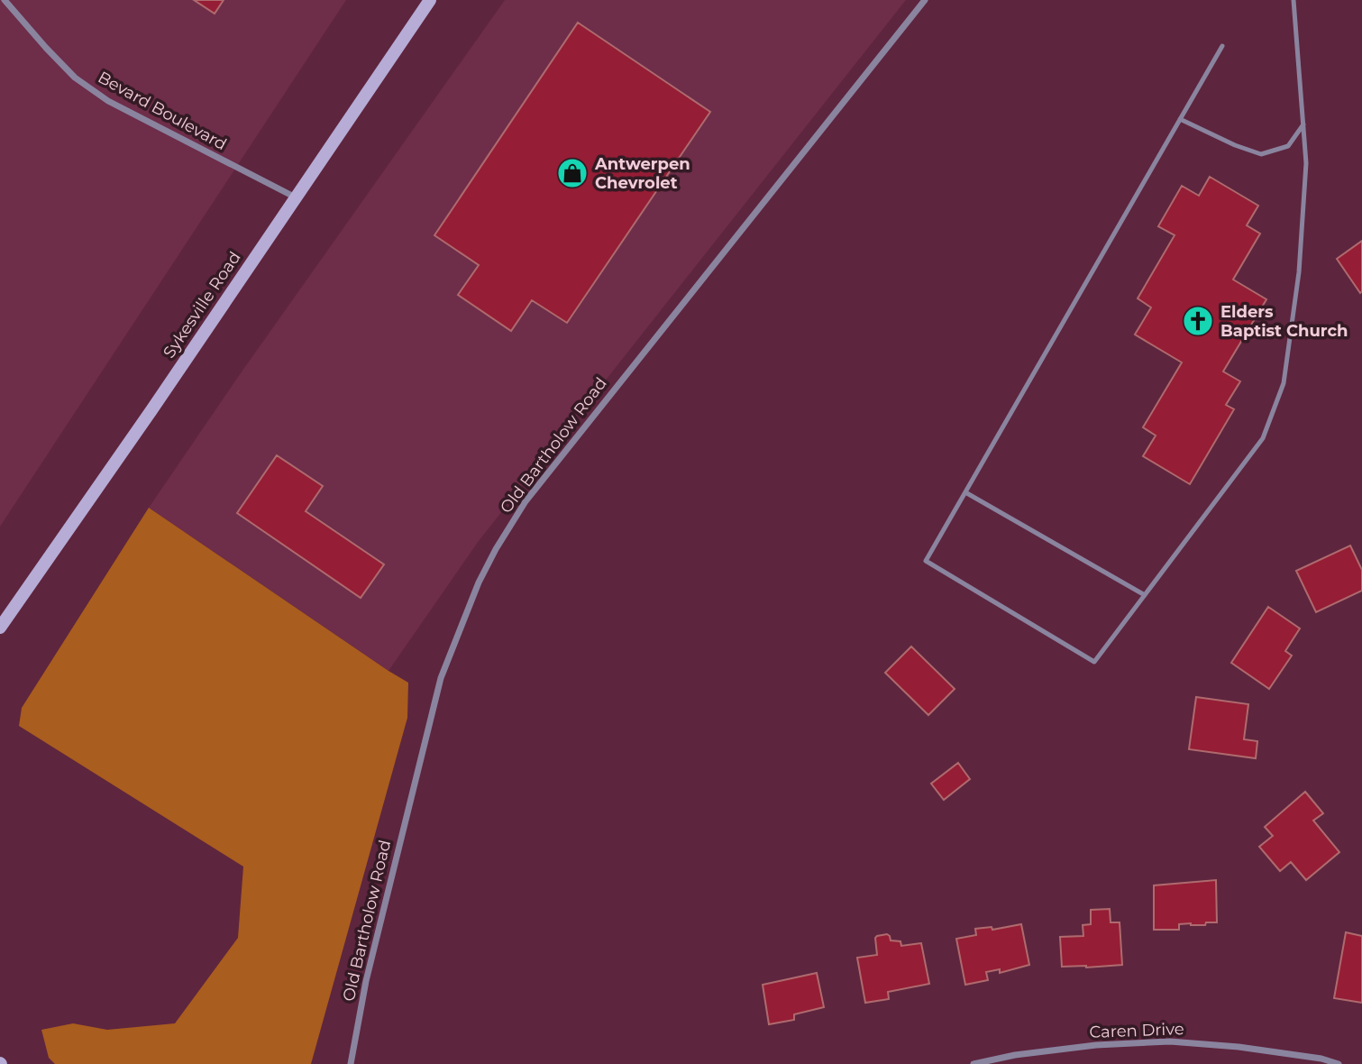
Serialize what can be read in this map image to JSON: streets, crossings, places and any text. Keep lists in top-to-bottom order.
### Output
{
  "streets": {
    "main road": ["Sykesville Road"],
    "street": ["Bevard Boulevard", "Old Bartholow Road", "Caren Drive"]
  },
  "crossings": [
    ["Bevard Boulevard", "Sykesville Road"]
  ],
  "places": {
    "shop": ["Antwerpen Chevrolet"],
    "church": ["Elders Baptist Church"]
  }
}
